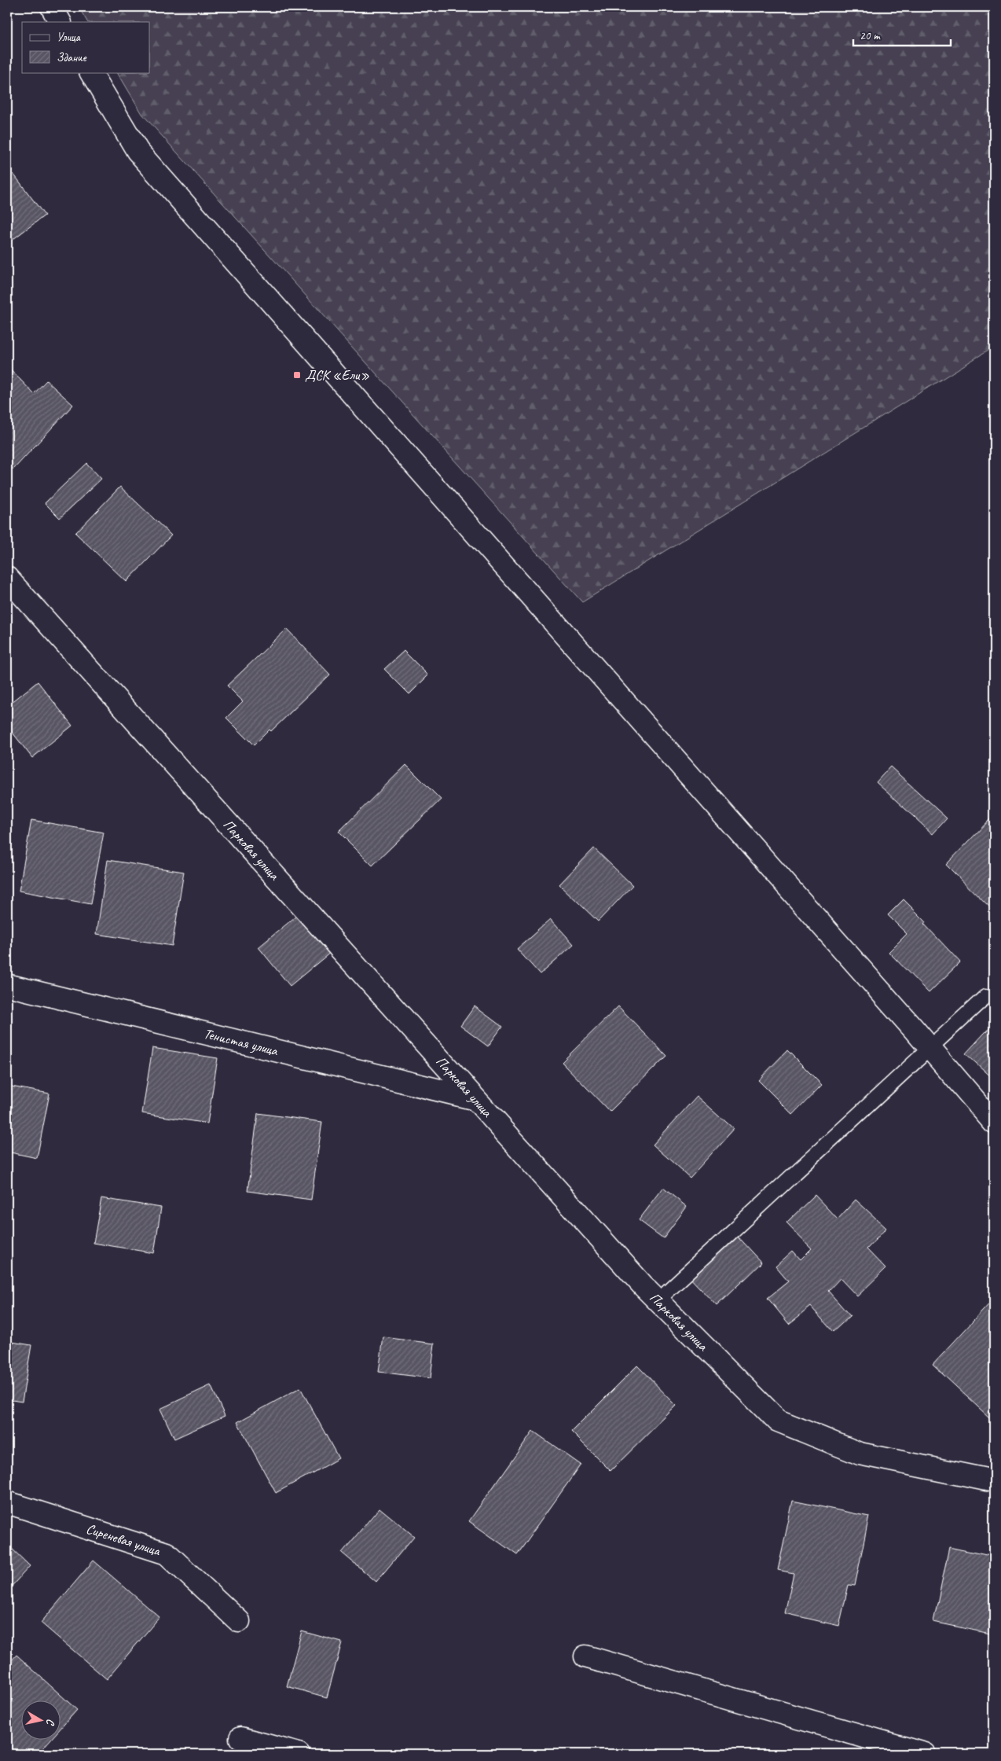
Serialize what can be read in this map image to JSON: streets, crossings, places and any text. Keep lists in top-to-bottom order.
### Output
{
  "streets": {
    "street": ["Парковая улица", "Тенистая улица", "Сиреневая улица"]
  },
  "crossings": [
    ["Парковая улица", "Тенистая улица"]
  ],
  "places": {
    "transit": ["ДСК «Ели»"]
  },
  "legend": ["Улица", "Здание"],
  "scale_bar": "20 m",
  "north": "right"
}
